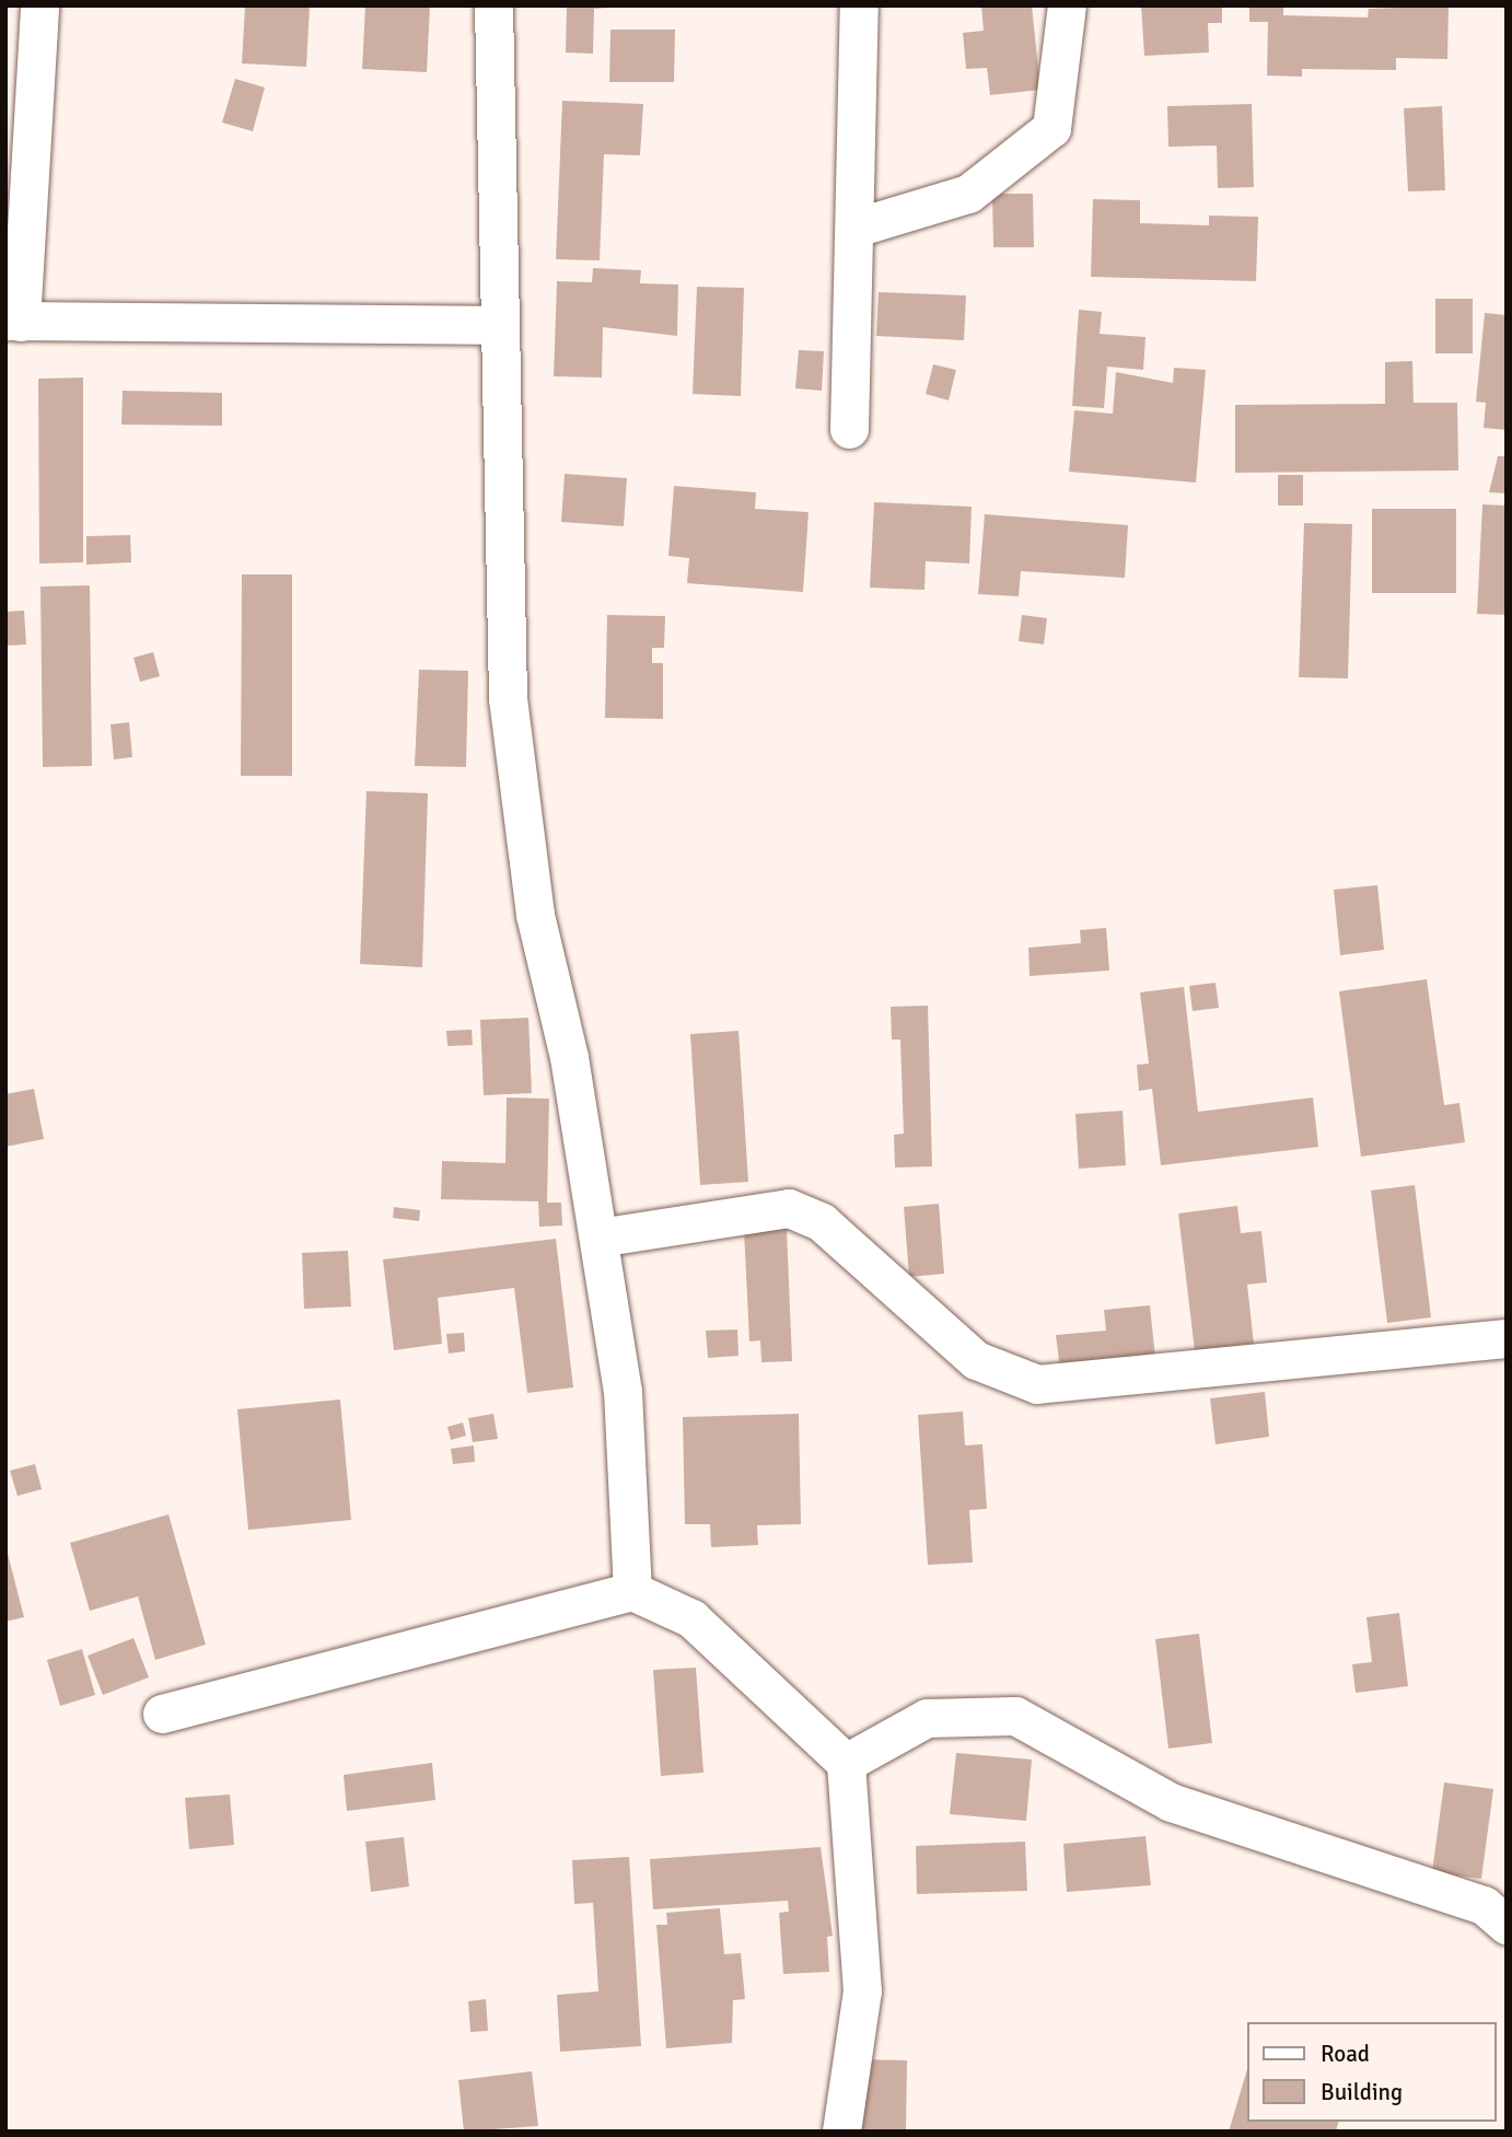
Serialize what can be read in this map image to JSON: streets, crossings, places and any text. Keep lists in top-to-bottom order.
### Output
{
  "legend": ["Road", "Building"]
}
